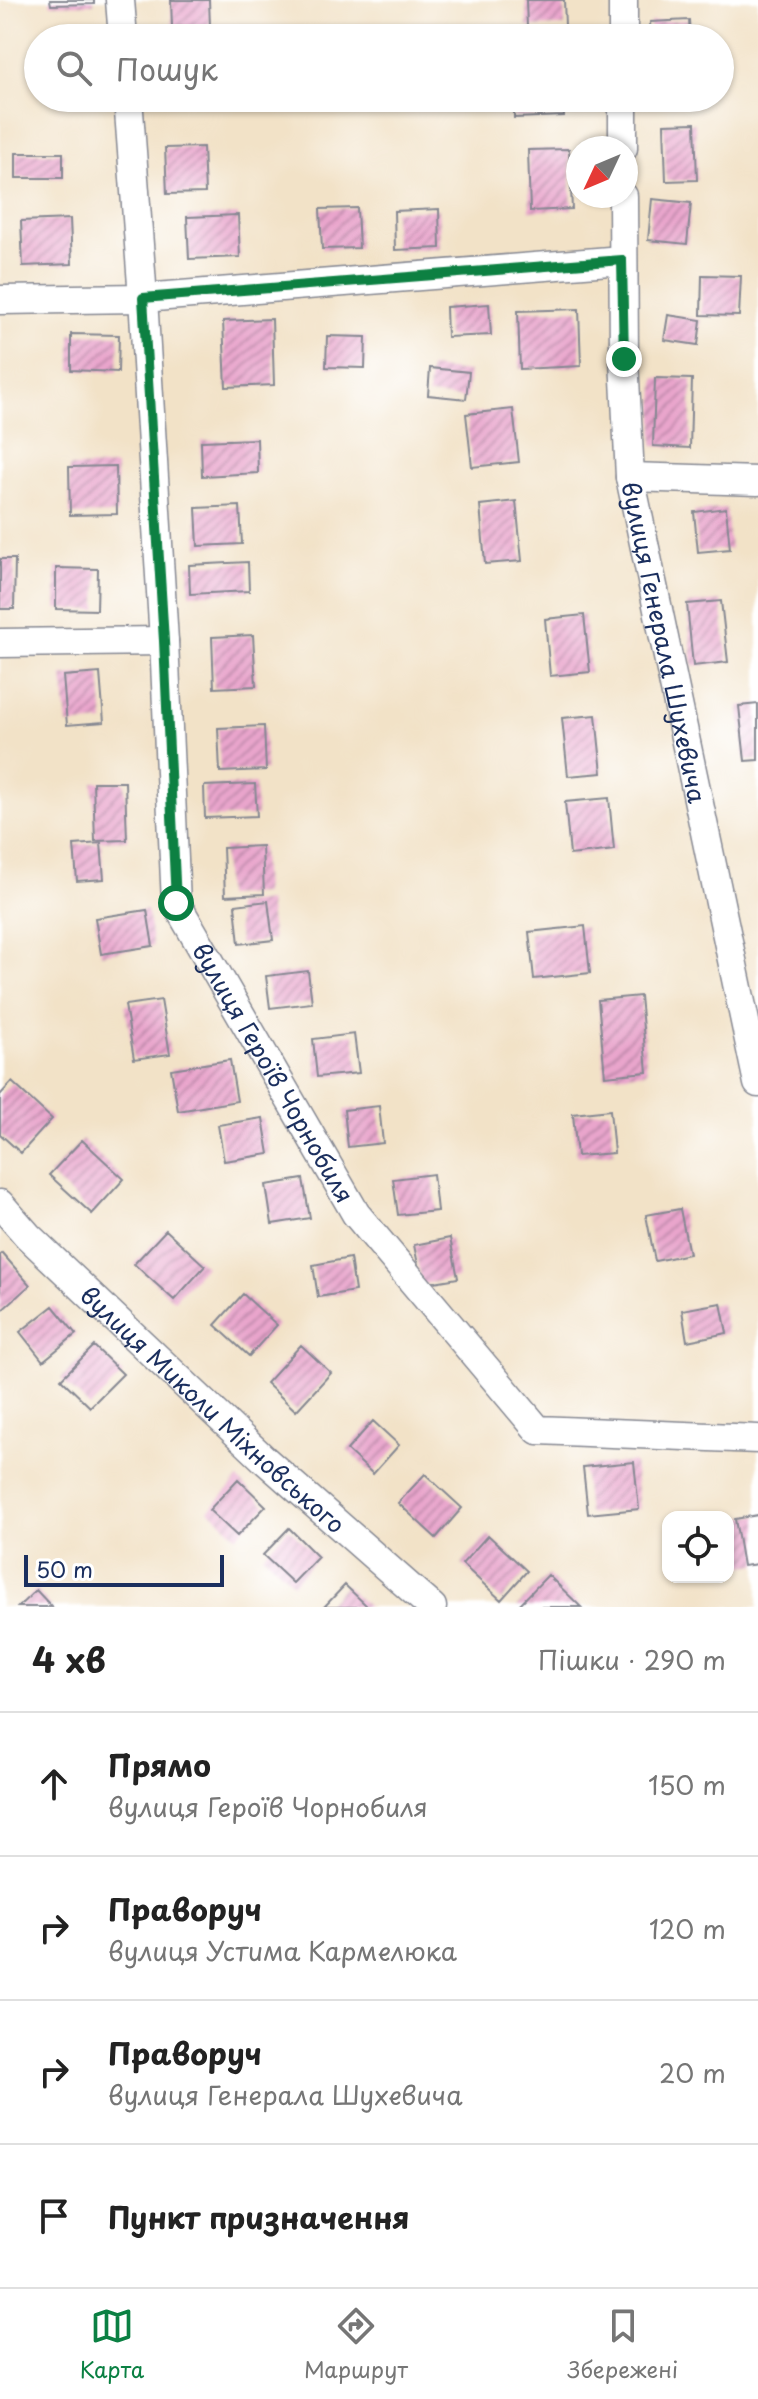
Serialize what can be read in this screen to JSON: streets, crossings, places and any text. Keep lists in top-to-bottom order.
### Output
{
  "streets": {
    "street": ["вулиця Генерала Шухевича", "вулиця Героїв Чорнобиля", "вулиця Миколи Міхновського"]
  },
  "scale_bar": "50 m",
  "north": "bottom left",
  "page": {
    "search": "Пошук",
    "scale": "50 m",
    "heading": ["4 хв", "Пішки · 290 m"],
    "list": [
      ["Прямо", "вулиця Героїв Чорнобиля", "150 m"],
      ["Праворуч", "вулиця Устима Кармелюка", "120 m"],
      ["Праворуч", "вулиця Генерала Шухевича", "20 m"],
      "Пункт призначення"
    ],
    "nav": ["Карта", "Маршрут", "Збережені"]
  }
}
